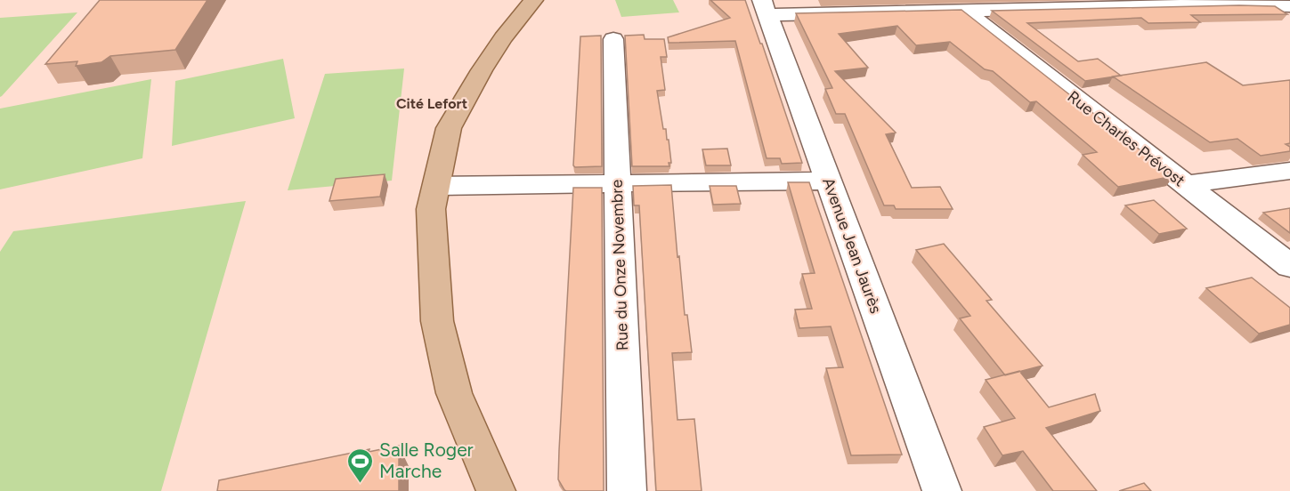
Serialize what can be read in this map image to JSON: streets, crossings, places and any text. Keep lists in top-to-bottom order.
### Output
{
  "streets": {
    "street": ["Rue Charles Prévost", "Avenue Jean Jaurès", "Rue du Onze Novembre"]
  },
  "districts": ["Cité Lefort"],
  "places": {
    "sports": ["Salle Roger Marche"]
  }
}
